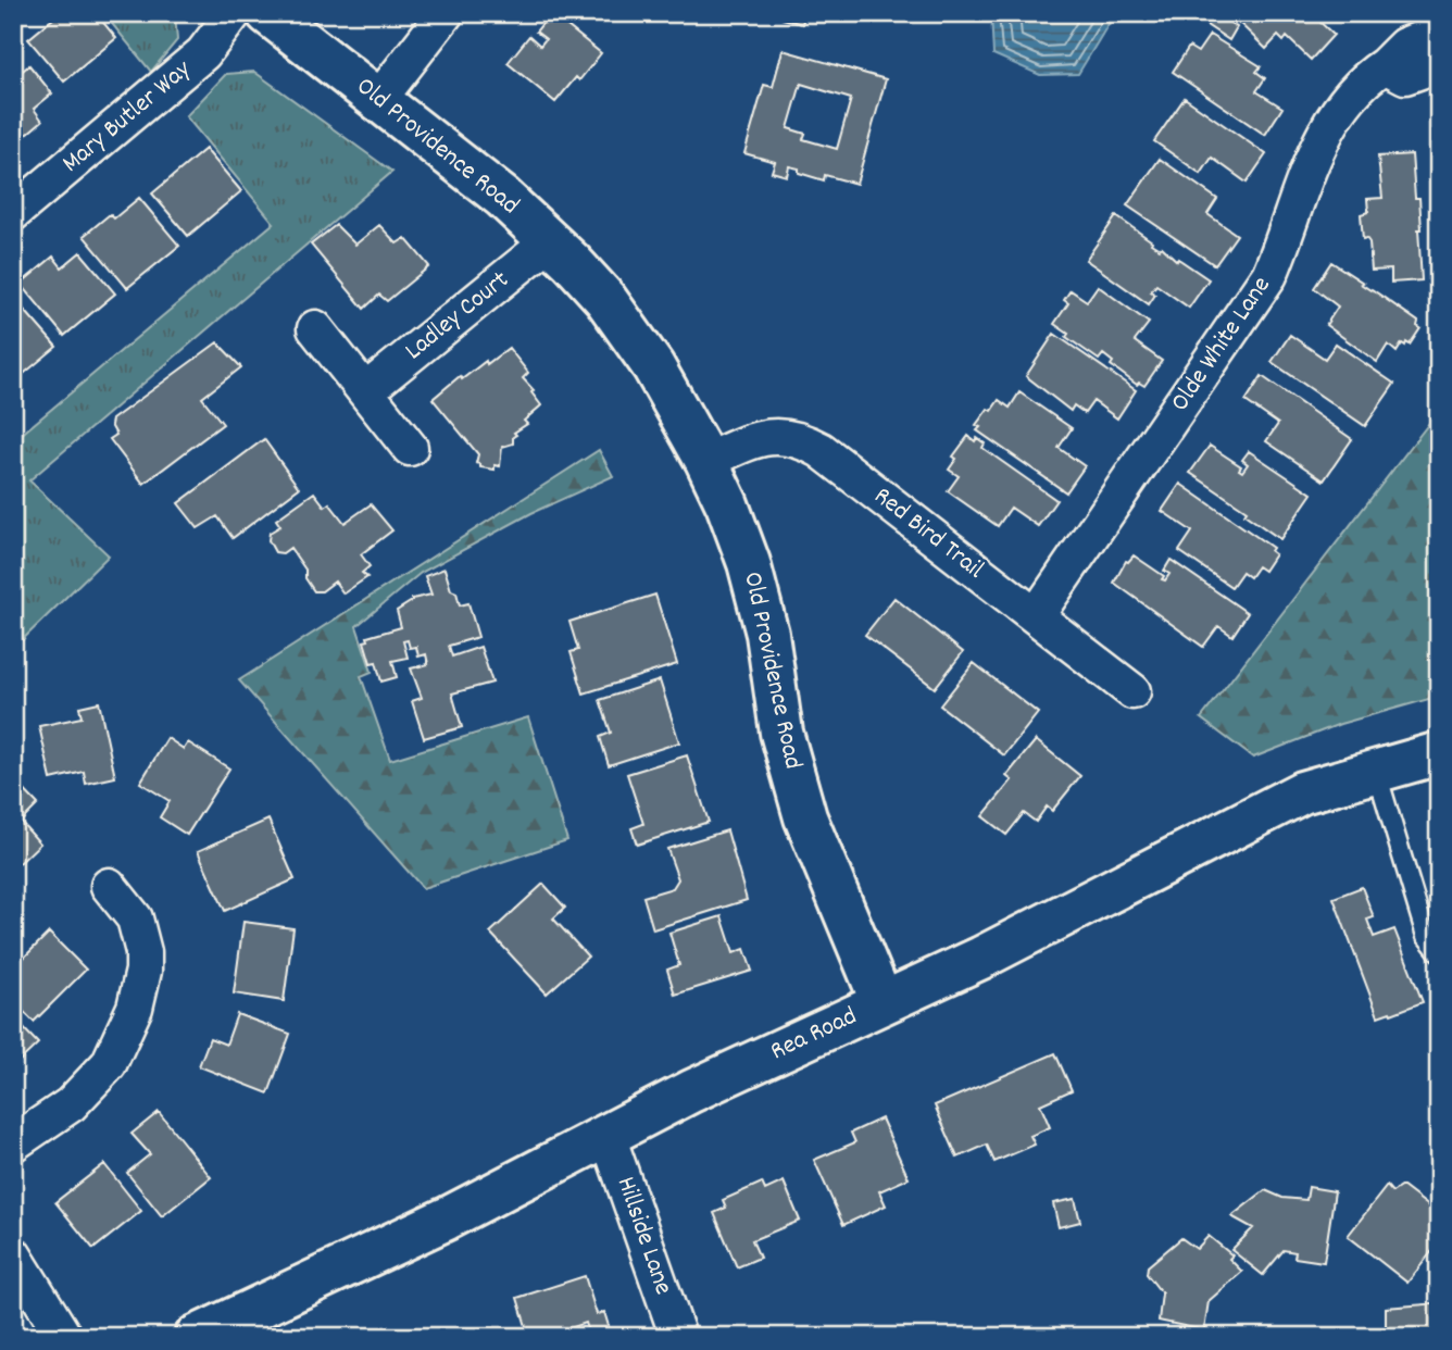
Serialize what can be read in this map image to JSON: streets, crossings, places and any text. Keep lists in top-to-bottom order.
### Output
{
  "streets": {
    "main road": ["Old Providence Road", "Rea Road"],
    "street": [
      "Mary Butler Way",
      "Ladley Court",
      "Olde White Lane",
      "Red Bird Trail",
      "Hillside Lane"
    ]
  },
  "crossings": [
    ["Old Providence Road", "Ladley Court"],
    ["Old Providence Road", "Red Bird Trail"],
    ["Old Providence Road", "Rea Road"],
    ["Olde White Lane", "Red Bird Trail"],
    ["Rea Road", "Hillside Lane"]
  ]
}
